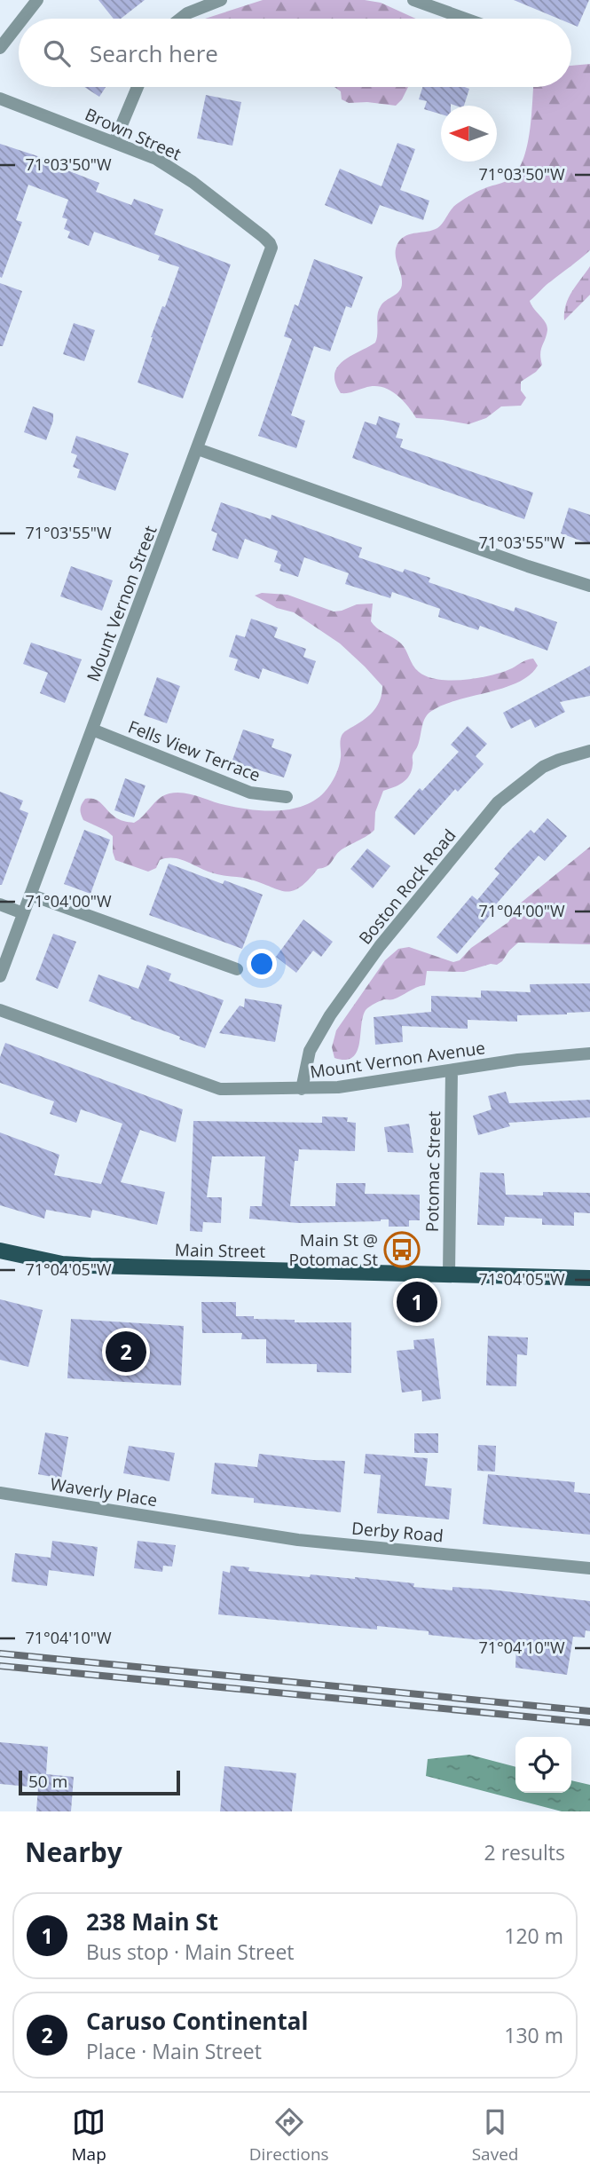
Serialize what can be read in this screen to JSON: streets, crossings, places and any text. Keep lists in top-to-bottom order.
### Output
{
  "streets": {
    "main road": ["Main Street"],
    "street": [
      "Brown Street",
      "Mount Vernon Street",
      "Fells View Terrace",
      "Boston Rock Road",
      "Mount Vernon Avenue",
      "Potomac Street",
      "Waverly Place",
      "Derby Road"
    ]
  },
  "crossings": [
    ["Brown Street", "Mount Vernon Street"],
    ["Mount Vernon Street", "Fells View Terrace"],
    ["Boston Rock Road", "Mount Vernon Avenue"],
    ["Mount Vernon Avenue", "Potomac Street"],
    ["Potomac Street", "Main Street"],
    ["Waverly Place", "Derby Road"]
  ],
  "places": {
    "bus stop": ["Main St @ Potomac St"]
  },
  "scale_bar": "50 m",
  "north": "left",
  "page": {
    "search": "Search here",
    "pins": ["1", "2"],
    "scale": "50 m",
    "heading": ["Nearby", "2 results"],
    "list": [
      {
        "mark": "1",
        "name": "238 Main St",
        "note": "Bus stop · Main Street",
        "value": "120 m"
      },
      {
        "mark": "2",
        "name": "Caruso Continental",
        "note": "Place · Main Street",
        "value": "130 m"
      }
    ],
    "nav": ["Map", "Directions", "Saved"]
  },
  "coordinates": [
    "71°03'50\"W",
    "71°03'55\"W",
    "71°04'00\"W",
    "71°04'05\"W",
    "71°04'10\"W"
  ]
}
